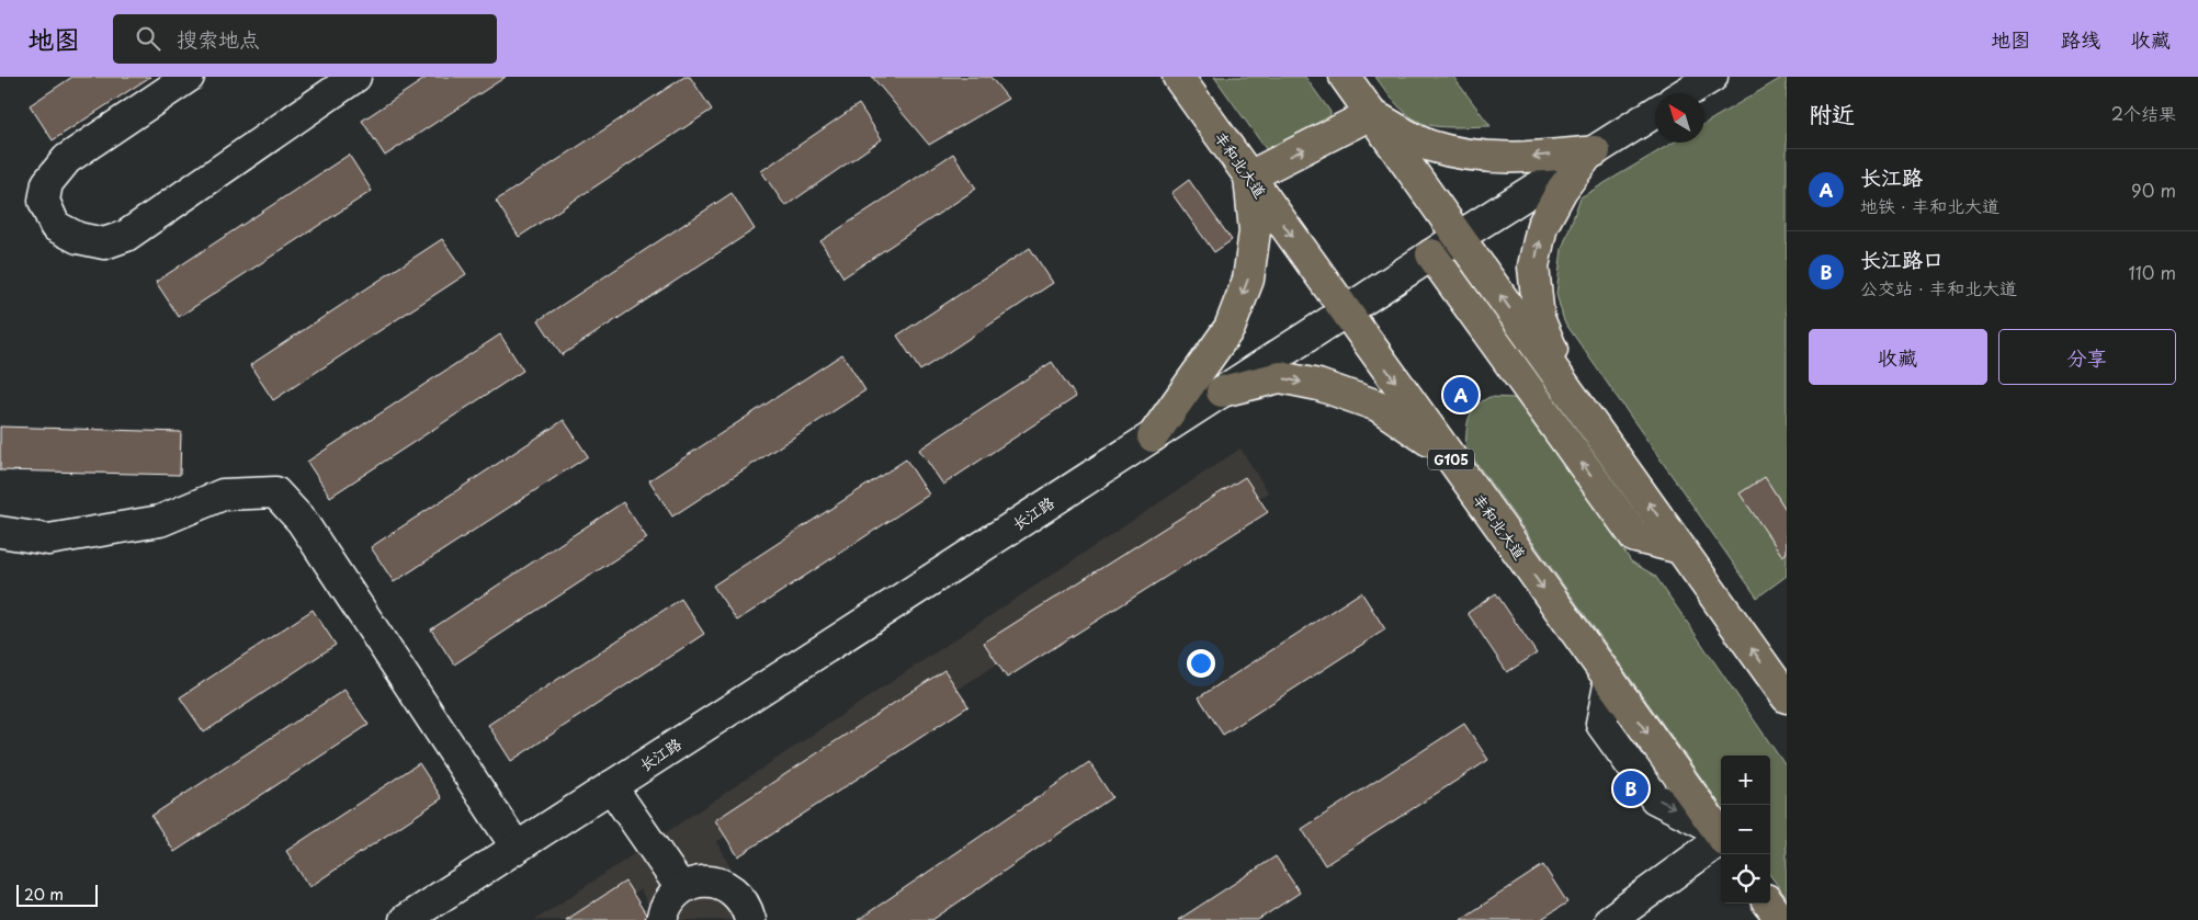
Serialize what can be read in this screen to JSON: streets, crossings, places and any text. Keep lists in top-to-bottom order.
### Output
{
  "streets": {
    "highway": ["丰和北大道", "G105"],
    "street": ["长江路"]
  },
  "crossings": [
    ["丰和北大道", "长江路"]
  ],
  "scale_bar": "20 m",
  "north": "top left",
  "page": {
    "header": "地图",
    "search": "搜索地点",
    "nav": ["地图", "路线", "收藏"],
    "heading": ["附近", "2个结果"],
    "list": [
      {
        "mark": "A",
        "name": "长江路",
        "note": "地铁 · 丰和北大道",
        "value": "90 m"
      },
      {
        "mark": "B",
        "name": "长江路口",
        "note": "公交站 · 丰和北大道",
        "value": "110 m"
      }
    ],
    "buttons": ["收藏", "分享"],
    "pins": ["A", "B"],
    "map_buttons": ["+", "−"],
    "scale": "20 m"
  }
}
